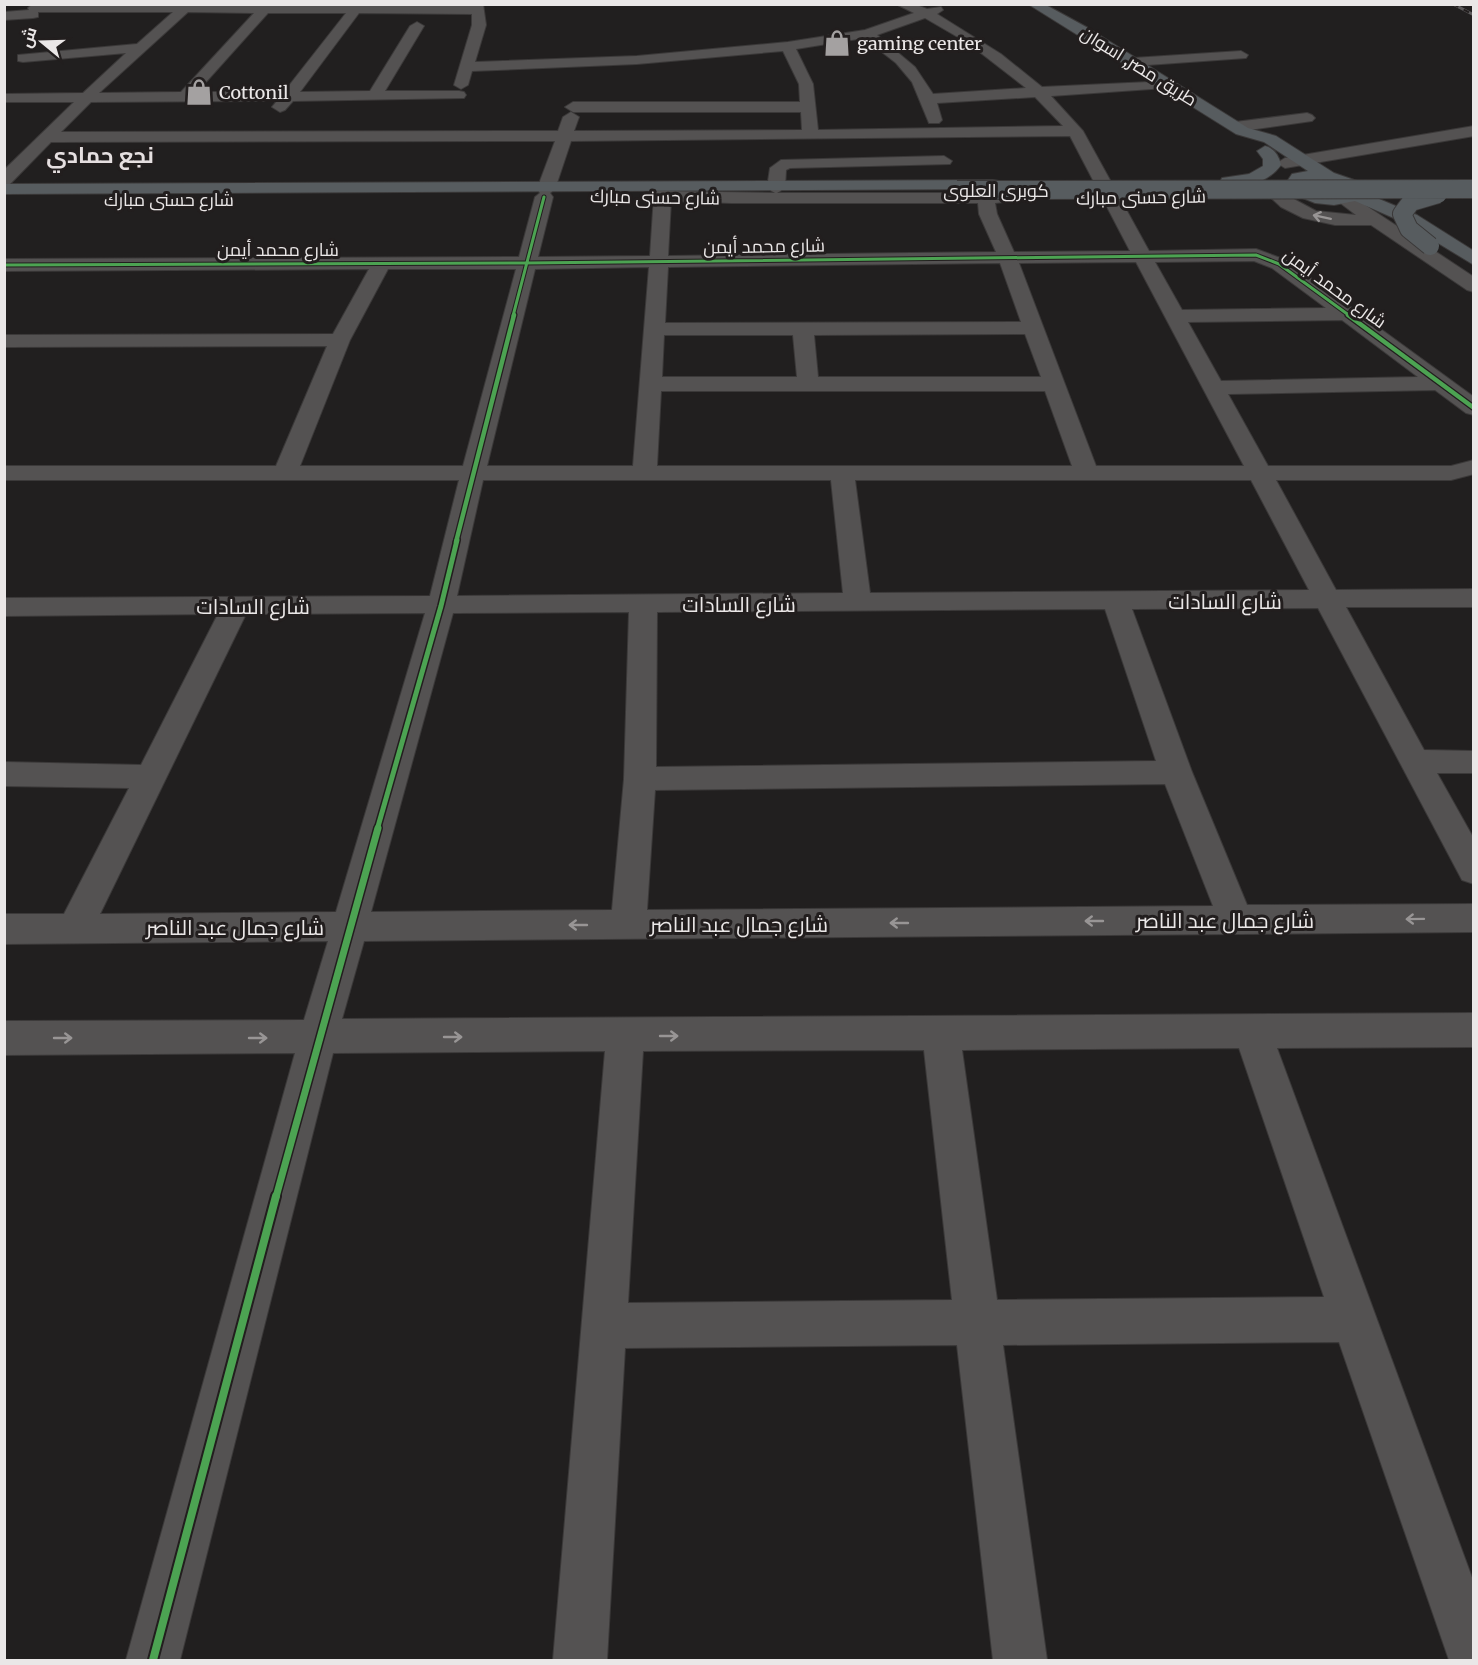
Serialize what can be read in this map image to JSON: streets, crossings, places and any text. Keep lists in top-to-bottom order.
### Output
{
  "streets": {
    "main road": ["طريق مصر, اسوان", "كوبرى العلوى", "شارع حسنى مبارك"],
    "street": ["شارع محمد أيمن", "شارع السادات", "شارع جمال عبد الناصر"]
  },
  "crossings": [
    ["طريق مصر, اسوان", "شارع حسنى مبارك"],
    ["كوبرى العلوى", "شارع حسنى مبارك"]
  ],
  "districts": ["نجع حمادي"],
  "places": {
    "shop": ["gaming center", "Cottonil"]
  },
  "north": "left"
}
